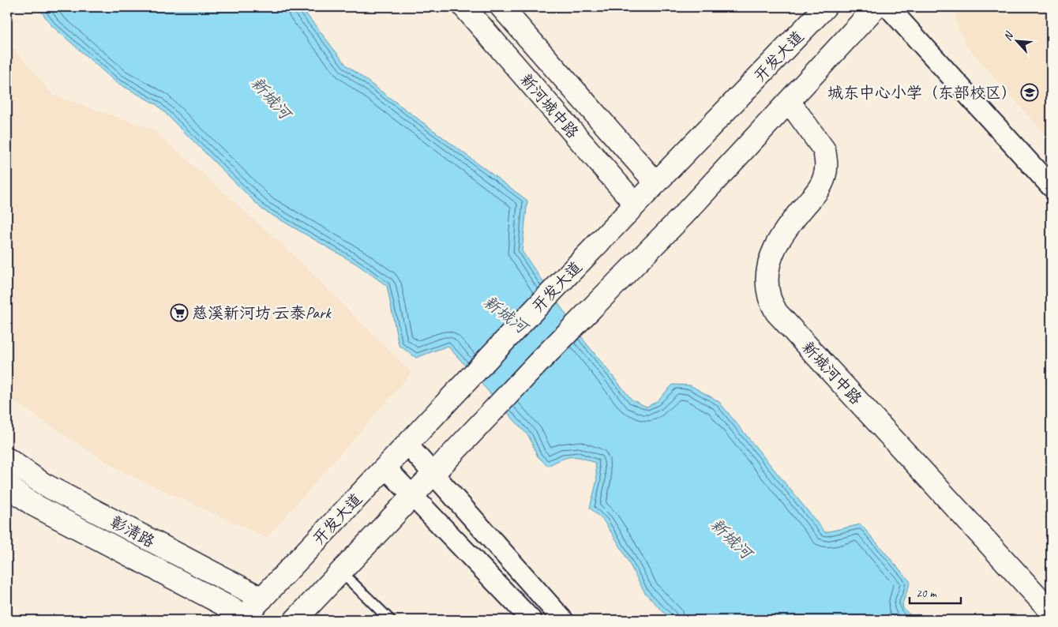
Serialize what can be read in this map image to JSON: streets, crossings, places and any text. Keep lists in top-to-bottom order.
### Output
{
  "streets": {
    "main road": [
      "开发大道",
      "新河城中路",
      "新城河中路",
      "彰清路"
    ]
  },
  "crossings": [
    ["开发大道", "新河城中路"],
    ["开发大道", "彰清路"]
  ],
  "water": ["新城河"],
  "places": {
    "school or university": ["城东中心小学（东部校区）"],
    "supermarket": ["慈溪新河坊·云泰Park"]
  },
  "scale_bar": "20 m",
  "north": "top left"
}
